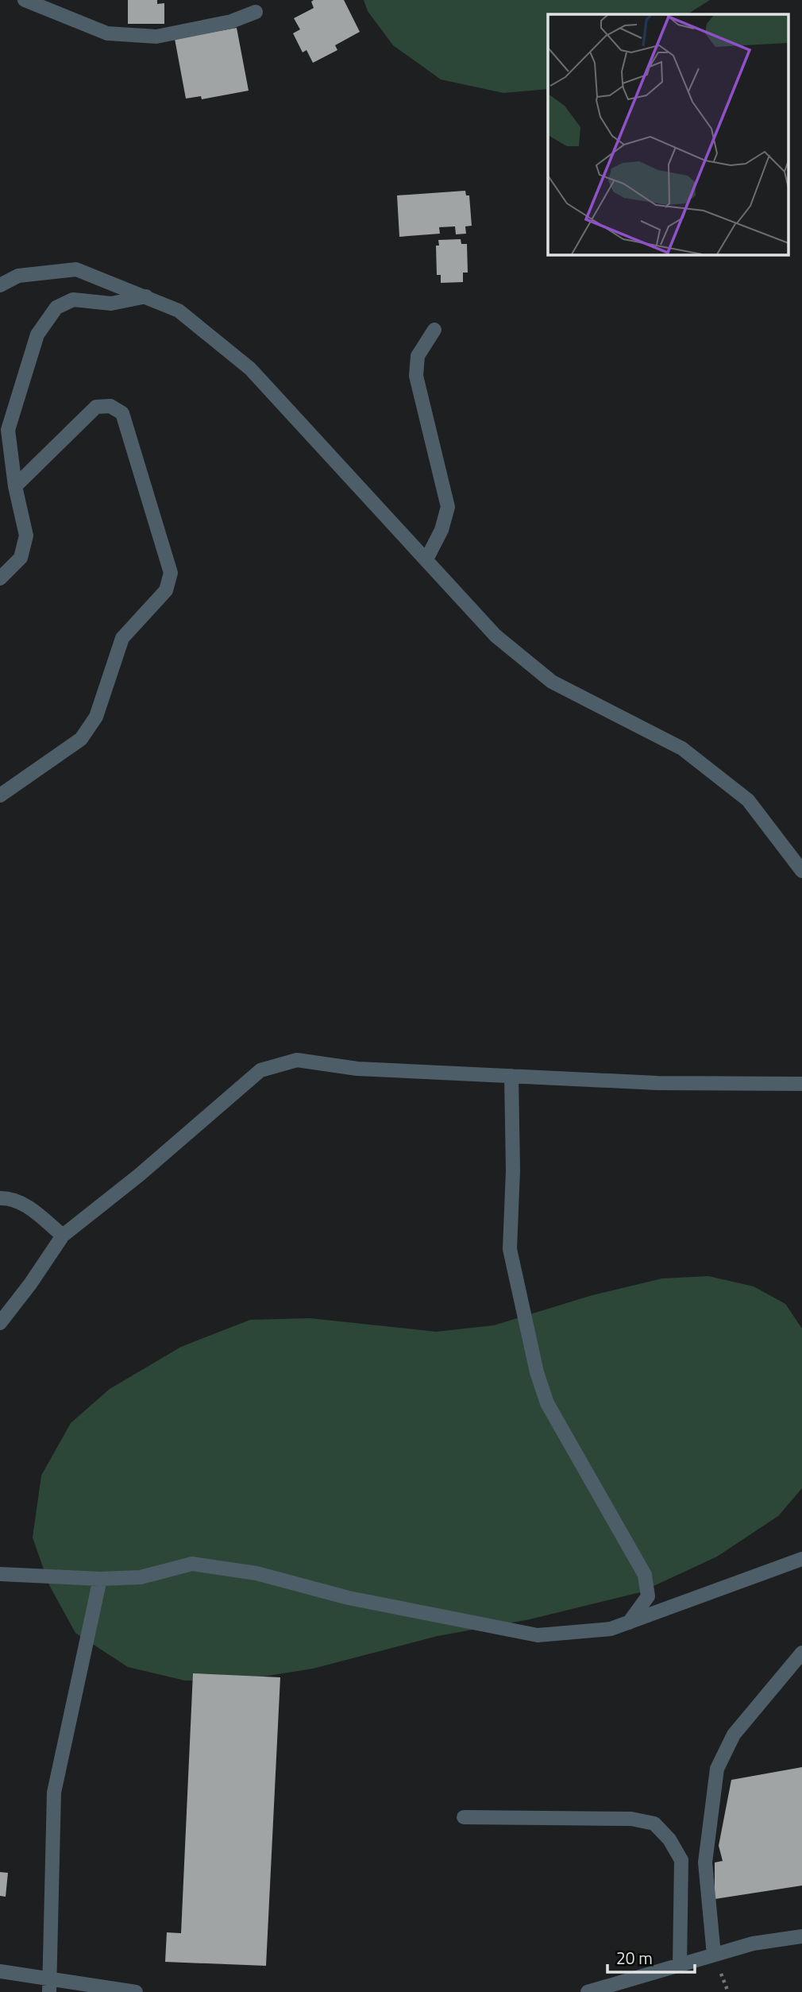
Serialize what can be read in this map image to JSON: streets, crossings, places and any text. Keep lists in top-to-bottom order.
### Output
{
  "scale_bar": "20 m"
}
